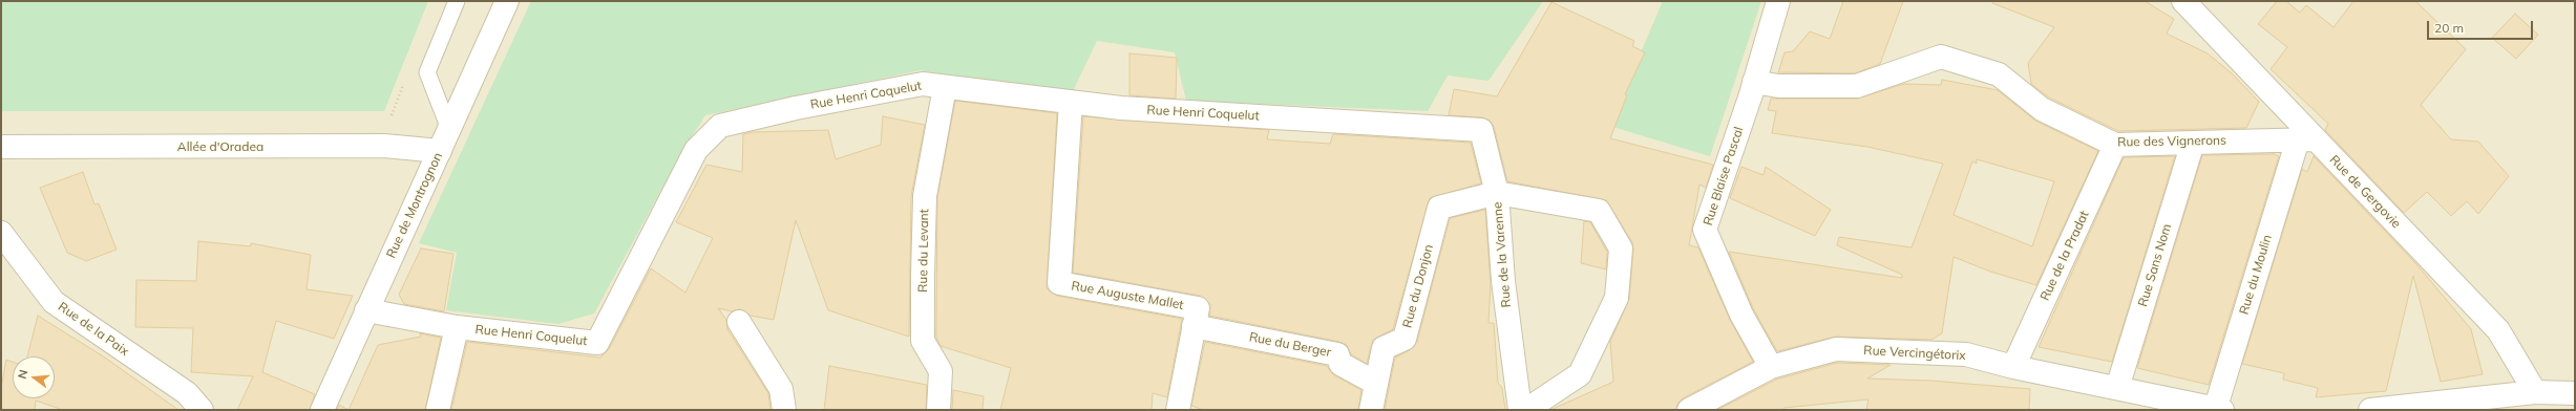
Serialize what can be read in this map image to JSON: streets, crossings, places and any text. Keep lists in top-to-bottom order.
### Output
{
  "streets": {
    "street": [
      "Rue Henri Coquelut",
      "Rue des Vignerons",
      "Allée d'Oradea",
      "Rue Blaise Pascal",
      "Rue de Gergovie",
      "Rue de Montrognon",
      "Rue du Levant",
      "Rue de la Varenne",
      "Rue de la Pradat",
      "Rue Sans Nom",
      "Rue du Moulin",
      "Rue du Donjon",
      "Rue Auguste Mallet",
      "Rue de la Paix",
      "Rue du Berger",
      "Rue Vercingétorix"
    ]
  },
  "crossings": [
    ["Rue Henri Coquelut", "Rue de Montrognon"],
    ["Rue Henri Coquelut", "Rue du Levant"],
    ["Rue Henri Coquelut", "Rue de la Varenne"],
    ["Rue Henri Coquelut", "Rue du Donjon"],
    ["Rue Henri Coquelut", "Rue Auguste Mallet"],
    ["Rue des Vignerons", "Rue Blaise Pascal"],
    ["Rue des Vignerons", "Rue de Gergovie"],
    ["Rue des Vignerons", "Rue de la Pradat"],
    ["Rue des Vignerons", "Rue Sans Nom"],
    ["Rue des Vignerons", "Rue du Moulin"],
    ["Allée d'Oradea", "Rue de Montrognon"],
    ["Rue Blaise Pascal", "Rue Vercingétorix"],
    ["Rue de Gergovie", "Rue du Moulin"],
    ["Rue de la Varenne", "Rue du Donjon"],
    ["Rue de la Pradat", "Rue Vercingétorix"],
    ["Rue Sans Nom", "Rue Vercingétorix"],
    ["Rue du Moulin", "Rue Vercingétorix"],
    ["Rue du Donjon", "Rue du Berger"],
    ["Rue Auguste Mallet", "Rue du Berger"]
  ],
  "scale_bar": "20 m",
  "north": "left"
}
